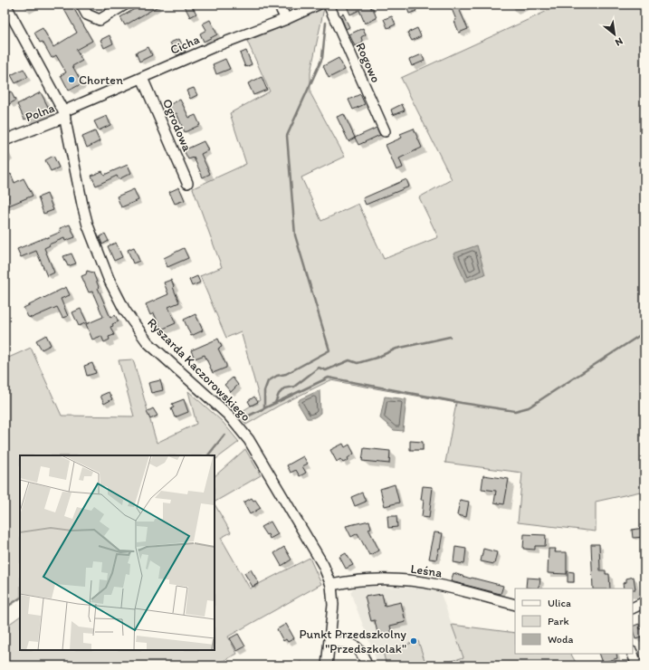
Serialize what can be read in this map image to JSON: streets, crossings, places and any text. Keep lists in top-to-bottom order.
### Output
{
  "streets": {
    "street": [
      "Cicha",
      "Rogowo",
      "Polna",
      "Ogrodowa",
      "Ryszarda Kaczorowskiego",
      "Leśna"
    ]
  },
  "crossings": [
    ["Cicha", "Polna"],
    ["Cicha", "Ogrodowa"],
    ["Cicha", "Ryszarda Kaczorowskiego"],
    ["Polna", "Ryszarda Kaczorowskiego"],
    ["Ryszarda Kaczorowskiego", "Leśna"]
  ],
  "places": ["Chorten", "Punkt Przedszkolny \"Przedszkolak\""],
  "legend": ["Ulica", "Park", "Woda"],
  "north": "bottom right"
}
